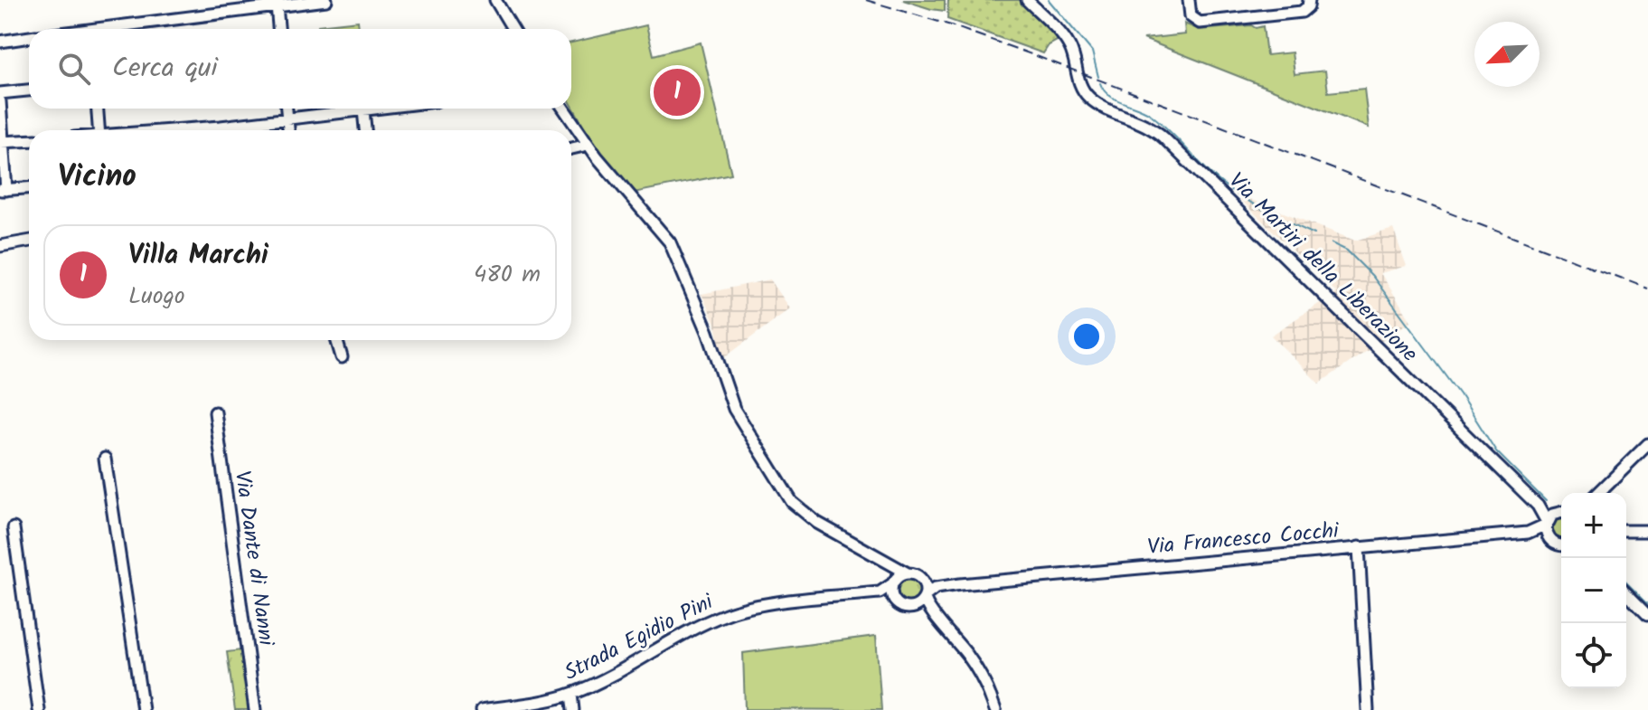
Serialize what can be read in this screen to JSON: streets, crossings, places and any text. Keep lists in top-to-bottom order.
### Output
{
  "streets": {
    "street": [
      "Via Martiri della Liberazione",
      "Via Francesco Cocchi",
      "Via Dante di Nanni",
      "Strada Egidio Pini"
    ]
  },
  "crossings": [
    ["Via Martiri della Liberazione", "Via Francesco Cocchi"],
    ["Via Francesco Cocchi", "Strada Egidio Pini"]
  ],
  "north": "bottom left",
  "page": {
    "search": "Cerca qui",
    "pins": "1",
    "heading": "Vicino",
    "list": [
      {
        "mark": "1",
        "name": "Villa Marchi",
        "note": "Luogo",
        "value": "480 m"
      }
    ],
    "map_buttons": ["+", "−"]
  }
}
